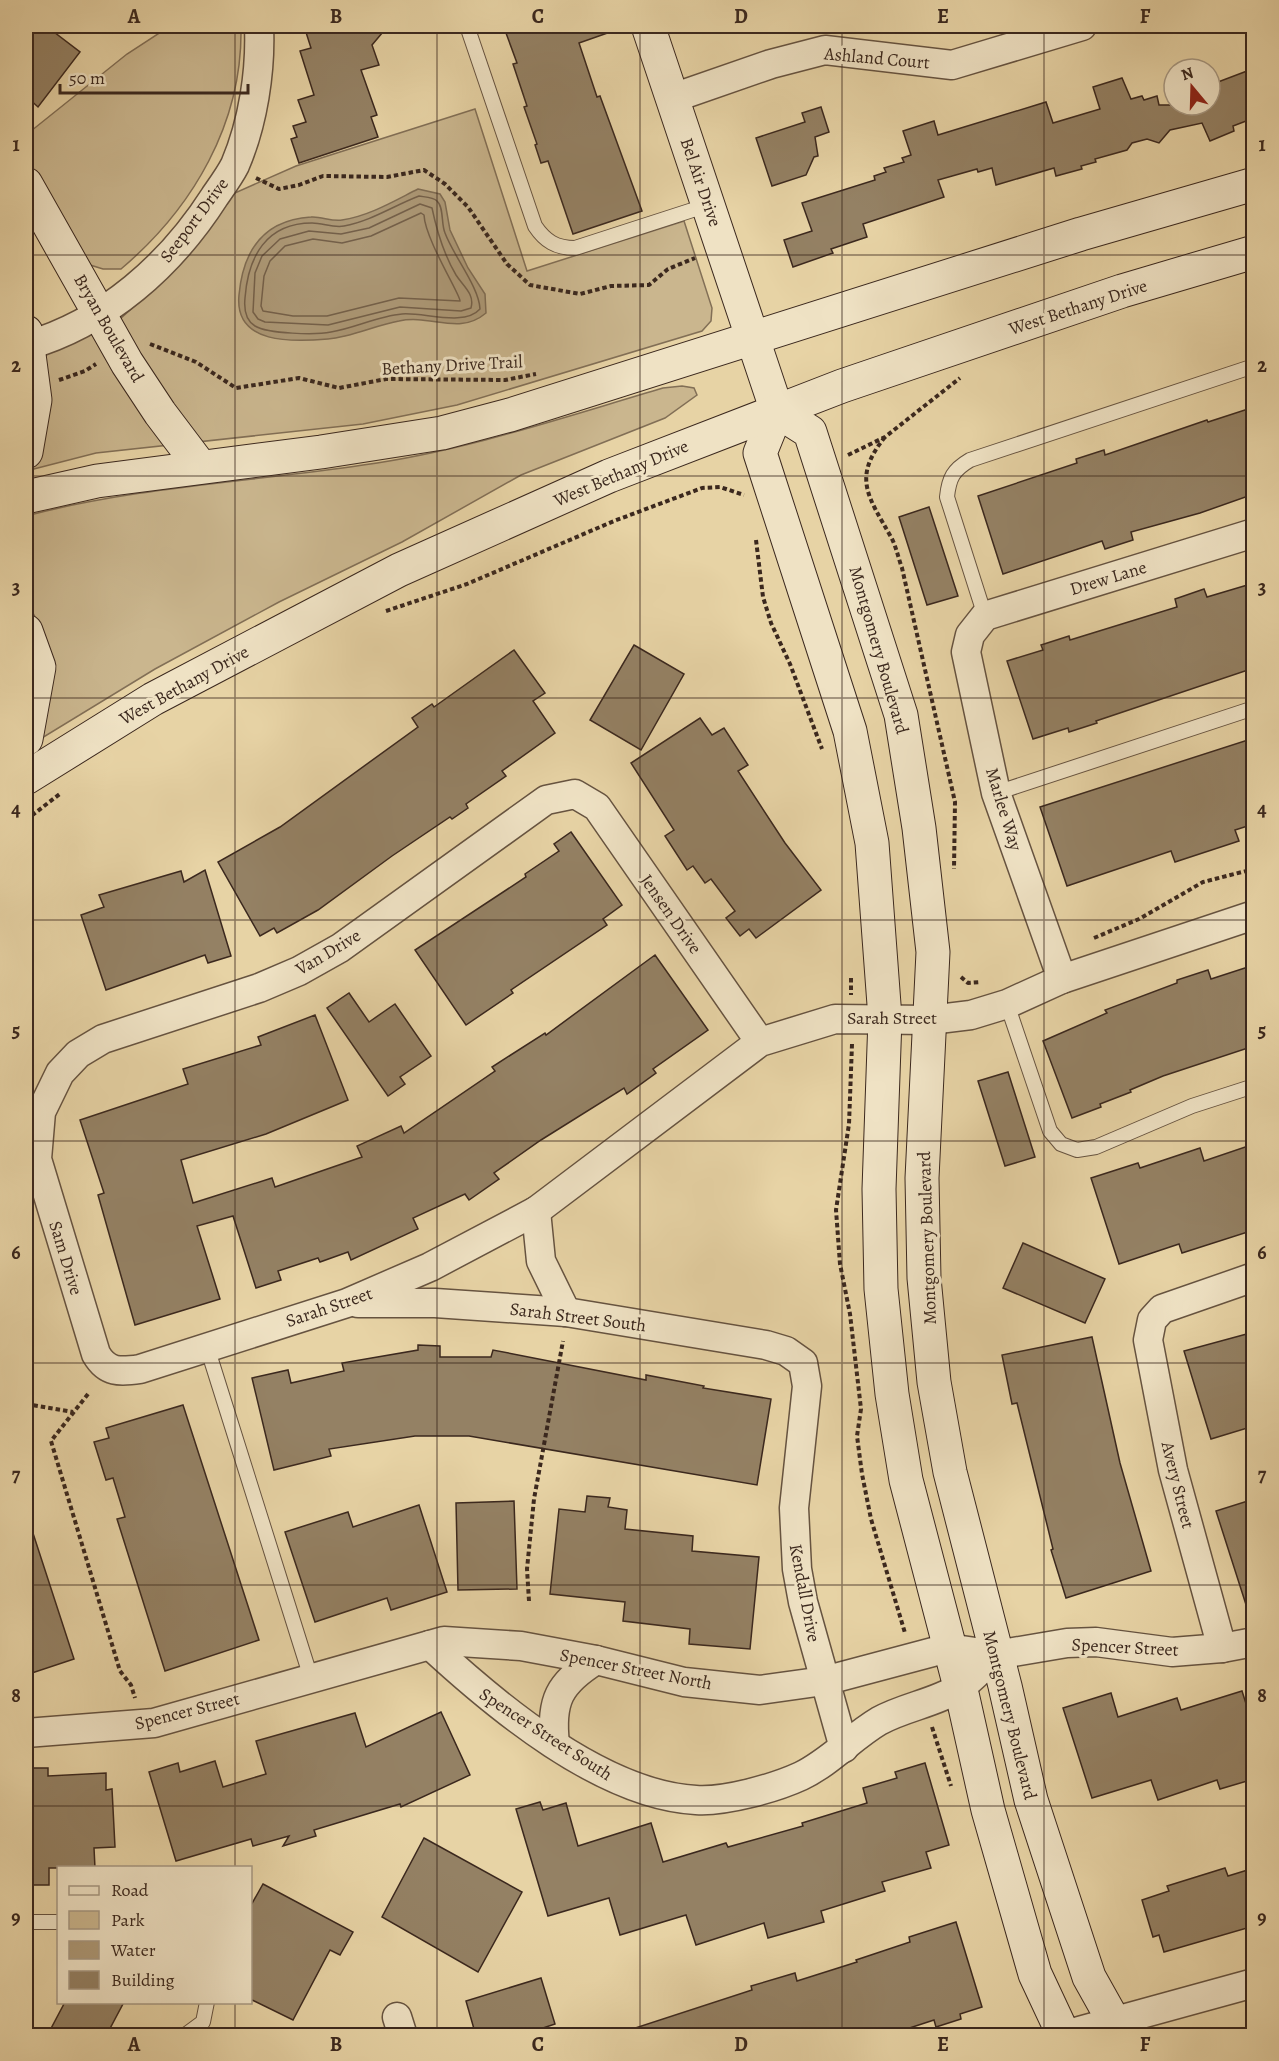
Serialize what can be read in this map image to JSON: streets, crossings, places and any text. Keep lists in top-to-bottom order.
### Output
{
  "streets": {
    "street": [
      "Ashland Court",
      "Bel Air Drive",
      "Seeport Drive",
      "West Bethany Drive",
      "Bryan Boulevard",
      "Drew Lane",
      "Montgomery Boulevard",
      "Marlee Way",
      "Jensen Drive",
      "Van Drive",
      "Sarah Street",
      "Sam Drive",
      "Sarah Street South",
      "Avery Street",
      "Kendall Drive",
      "Spencer Street",
      "Spencer Street North",
      "Spencer Street South"
    ],
    "path": ["Bethany Drive Trail"]
  },
  "crossings": [
    ["Ashland Court", "Bel Air Drive"],
    ["Seeport Drive", "Bryan Boulevard"],
    ["West Bethany Drive", "Montgomery Boulevard"],
    ["Bryan Boulevard", "Bethany Drive Trail"],
    ["Drew Lane", "Marlee Way"],
    ["Montgomery Boulevard", "Sarah Street"],
    ["Montgomery Boulevard", "Spencer Street"],
    ["Montgomery Boulevard", "Spencer Street North"],
    ["Montgomery Boulevard", "Spencer Street South"],
    ["Marlee Way", "Sarah Street"],
    ["Jensen Drive", "Van Drive"],
    ["Jensen Drive", "Sarah Street"],
    ["Van Drive", "Sam Drive"],
    ["Sarah Street", "Sam Drive"],
    ["Sarah Street", "Sarah Street South"],
    ["Sarah Street South", "Kendall Drive"],
    ["Avery Street", "Spencer Street"],
    ["Kendall Drive", "Spencer Street North"],
    ["Kendall Drive", "Spencer Street South"],
    ["Spencer Street", "Spencer Street North"],
    ["Spencer Street", "Spencer Street South"],
    ["Spencer Street North", "Spencer Street South"]
  ],
  "legend": [
    "Road",
    "Park",
    "Water",
    "Building"
  ],
  "scale_bar": "50 m",
  "north": "top",
  "grid": {
    "columns": [
      "A",
      "B",
      "C",
      "D",
      "E",
      "F"
    ],
    "rows": [
      "1",
      "2",
      "3",
      "4",
      "5",
      "6",
      "7",
      "8",
      "9"
    ]
  }
}
